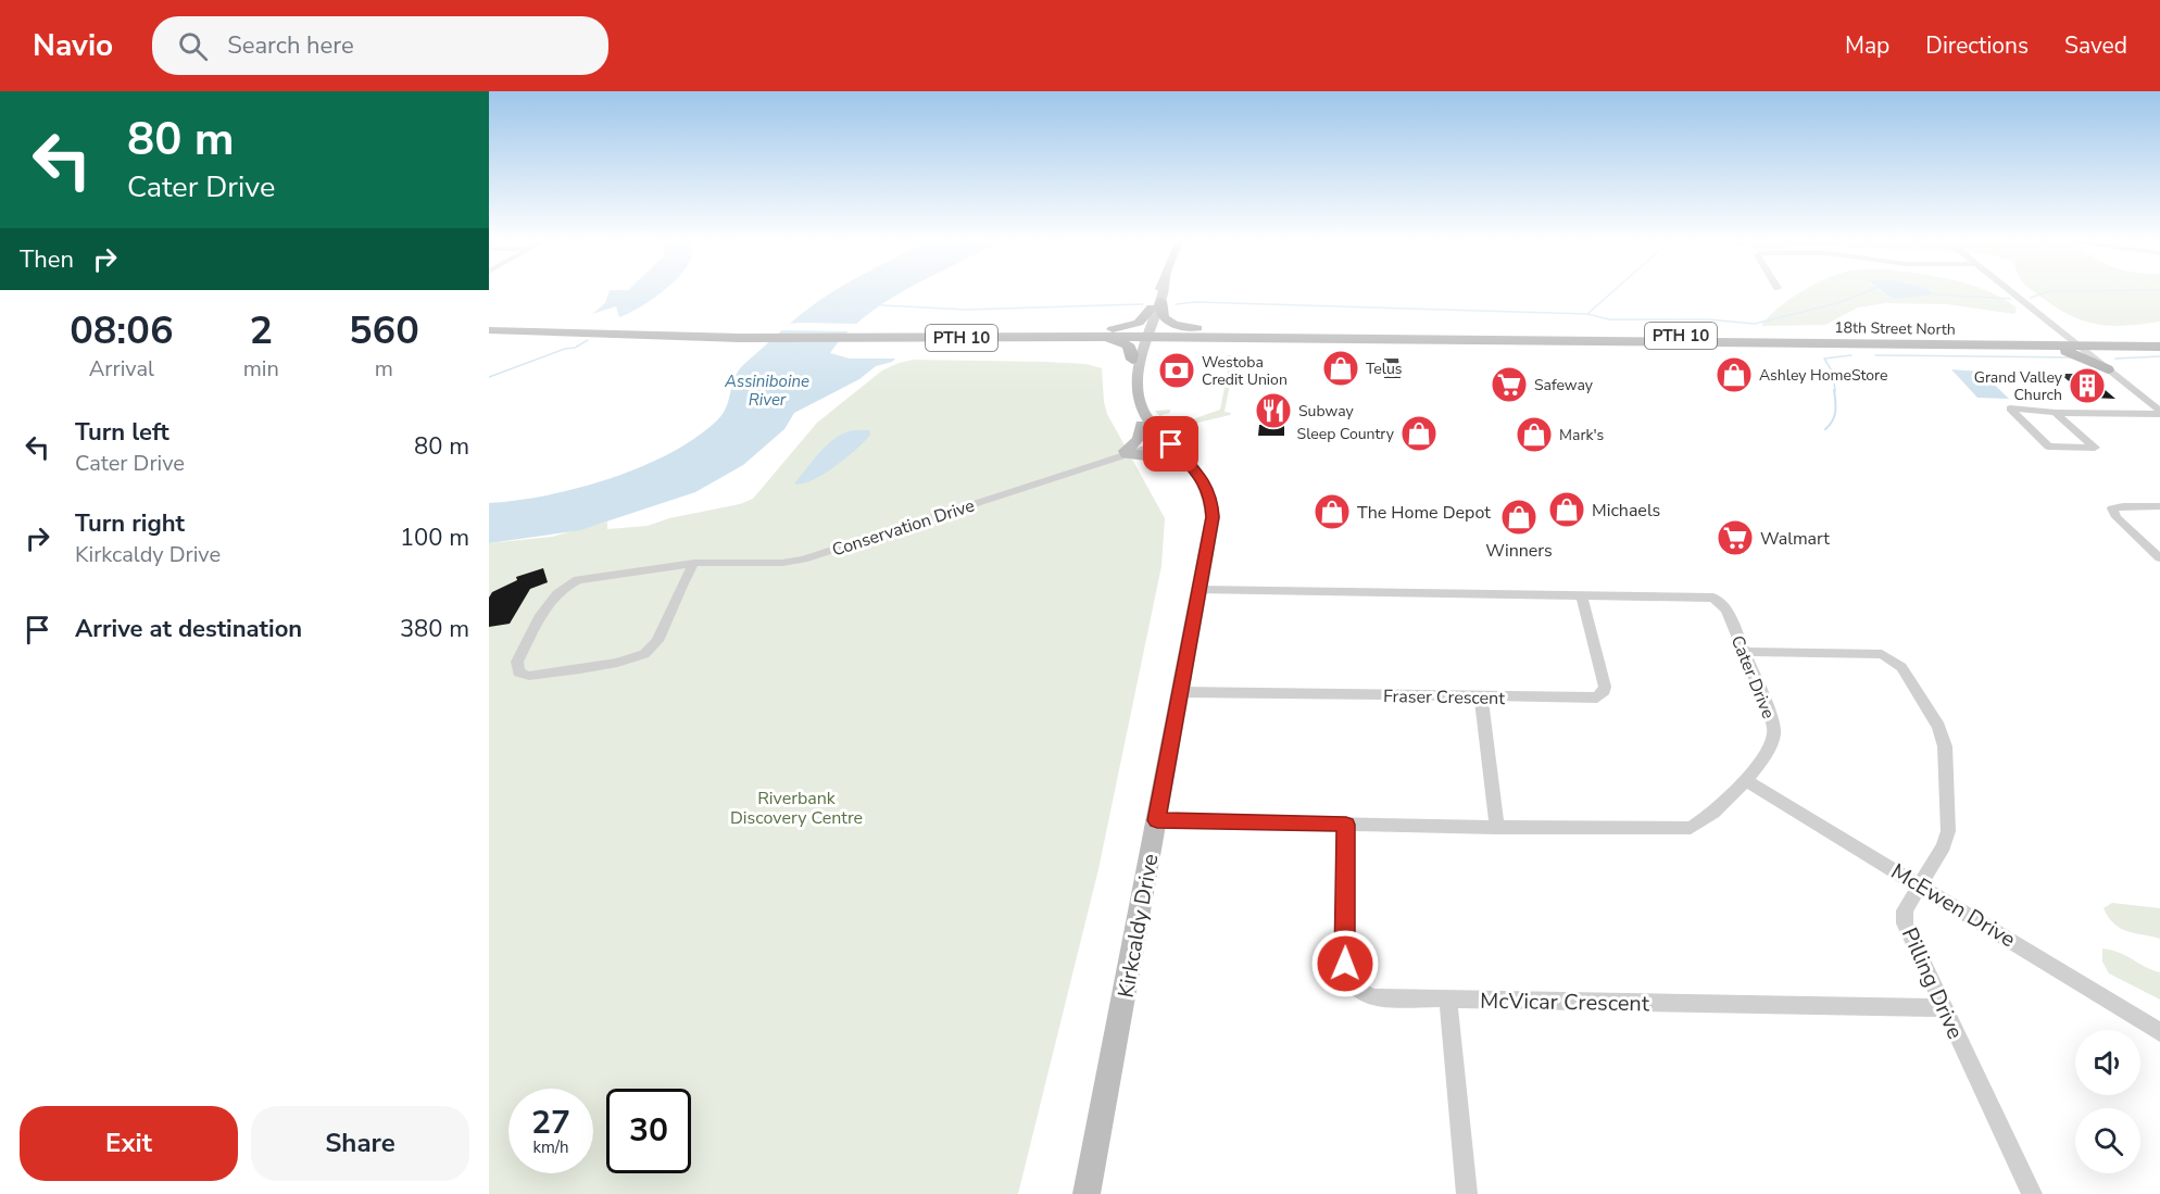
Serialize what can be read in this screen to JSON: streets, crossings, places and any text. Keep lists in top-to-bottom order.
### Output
{
  "streets": {
    "main road": ["18th Street North", "PTH 10", "Kirkcaldy Drive"],
    "street": [
      "Conservation Drive",
      "Cater Drive",
      "Fraser Crescent",
      "McEwen Drive",
      "Pilling Drive",
      "McVicar Crescent"
    ]
  },
  "crossings": [
    ["18th Street North", "Kirkcaldy Drive"],
    ["Conservation Drive", "Kirkcaldy Drive"],
    ["Cater Drive", "Fraser Crescent"],
    ["Cater Drive", "McEwen Drive"],
    ["Cater Drive", "Kirkcaldy Drive"],
    ["Cater Drive", "Pilling Drive"],
    ["Cater Drive", "McVicar Crescent"],
    ["Fraser Crescent", "Kirkcaldy Drive"],
    ["McEwen Drive", "Pilling Drive"],
    ["Pilling Drive", "McVicar Crescent"]
  ],
  "water": ["Assiniboine River"],
  "parks": ["Riverbank Discovery Centre"],
  "places": {
    "shop": [
      "Telus",
      "Ashley HomeStore",
      "Sleep Country",
      "Mark's",
      "Michaels",
      "The Home Depot",
      "Winners"
    ],
    "bank": ["Westoba Credit Union"],
    "supermarket": ["Safeway", "Walmart"],
    "building": ["Grand Valley Church"],
    "restaurant": ["Subway"]
  },
  "page": {
    "header": "Navio",
    "search": "Search here",
    "nav": ["Map", "Directions", "Saved"],
    "turn": ["80 m", "Cater Drive"],
    "then": "Then",
    "eta": [
      "08:06",
      "Arrival",
      "2",
      "min",
      "560",
      "m"
    ],
    "list": [
      {
        "name": "Turn left",
        "note": "Cater Drive",
        "value": "80 m"
      },
      {
        "name": "Turn right",
        "note": "Kirkcaldy Drive",
        "value": "100 m"
      },
      {
        "name": "Arrive at destination",
        "value": "380 m"
      }
    ],
    "speed": "27 km/h",
    "limit": "30",
    "buttons": ["Exit", "Share"]
  }
}
